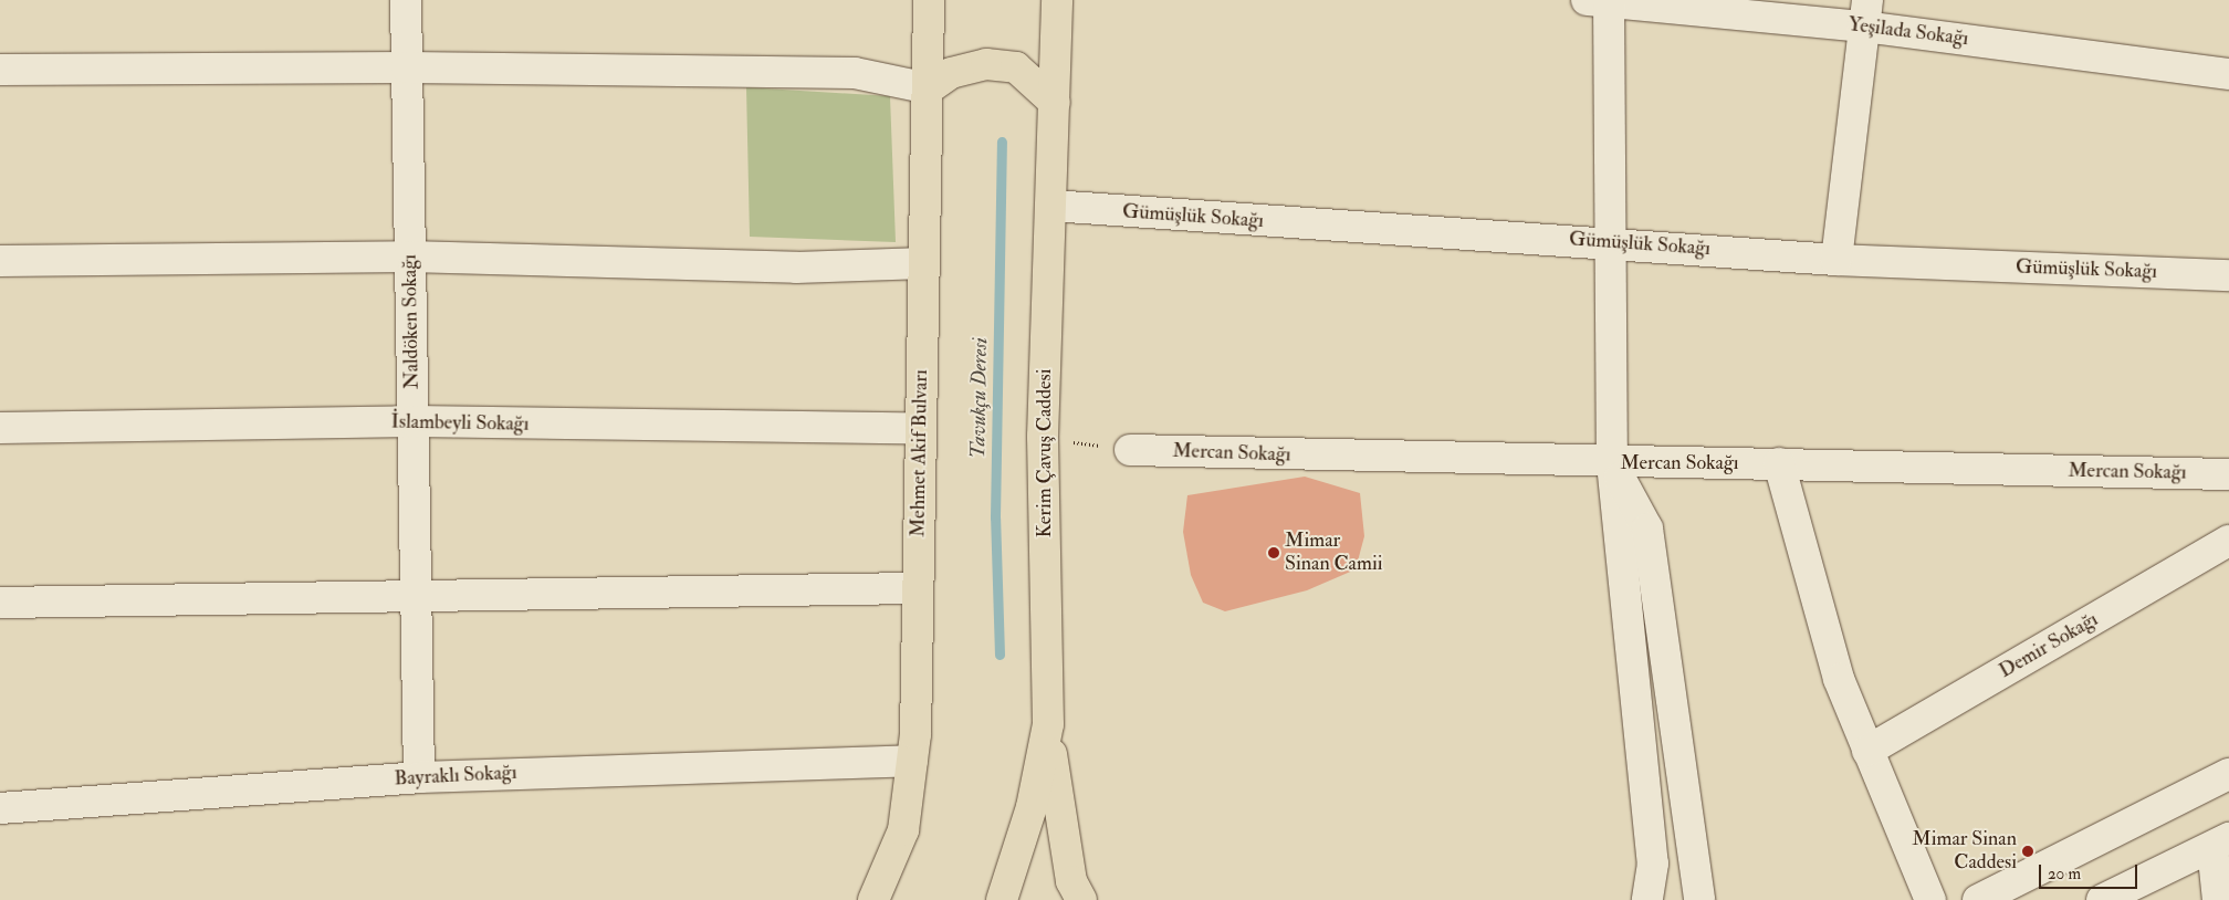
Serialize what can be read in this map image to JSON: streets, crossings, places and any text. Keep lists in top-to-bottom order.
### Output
{
  "streets": {
    "main road": ["Mehmet Akif Bulvarı", "Kerim Çavuş Caddesi"],
    "street": [
      "Yeşilada Sokağı",
      "Gümüşlük Sokağı",
      "Naldöken Sokağı",
      "İslambeyli Sokağı",
      "Mercan Sokağı",
      "Demir Sokağı",
      "Bayraklı Sokağı"
    ]
  },
  "crossings": [
    ["Gümüşlük Sokağı", "Kerim Çavuş Caddesi"],
    ["Naldöken Sokağı", "İslambeyli Sokağı"],
    ["Naldöken Sokağı", "Bayraklı Sokağı"],
    ["İslambeyli Sokağı", "Mehmet Akif Bulvarı"],
    ["Mehmet Akif Bulvarı", "Bayraklı Sokağı"]
  ],
  "water": ["Tavukçu Deresi"],
  "places": ["Mimar Sinan Camii", "Mimar Sinan Caddesi"],
  "scale_bar": "20 m"
}
